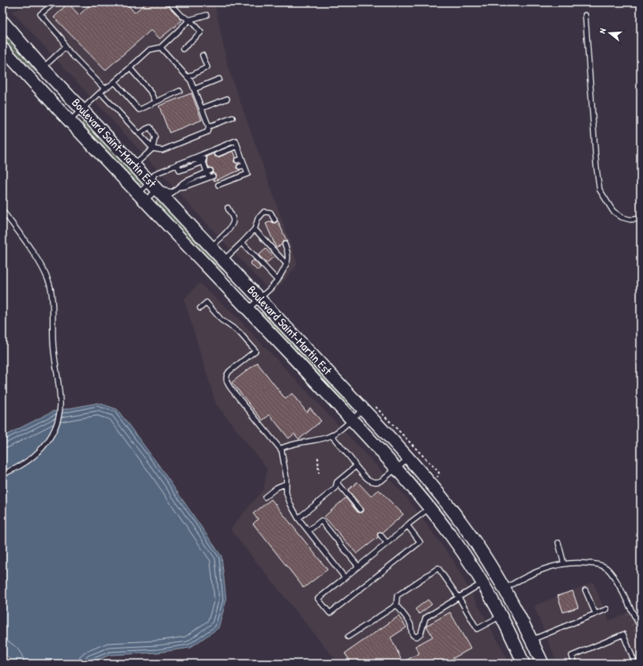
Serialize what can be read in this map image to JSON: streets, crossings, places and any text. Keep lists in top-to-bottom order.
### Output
{
  "streets": {
    "main road": ["Boulevard Saint-Martin Est"]
  },
  "north": "left"
}
